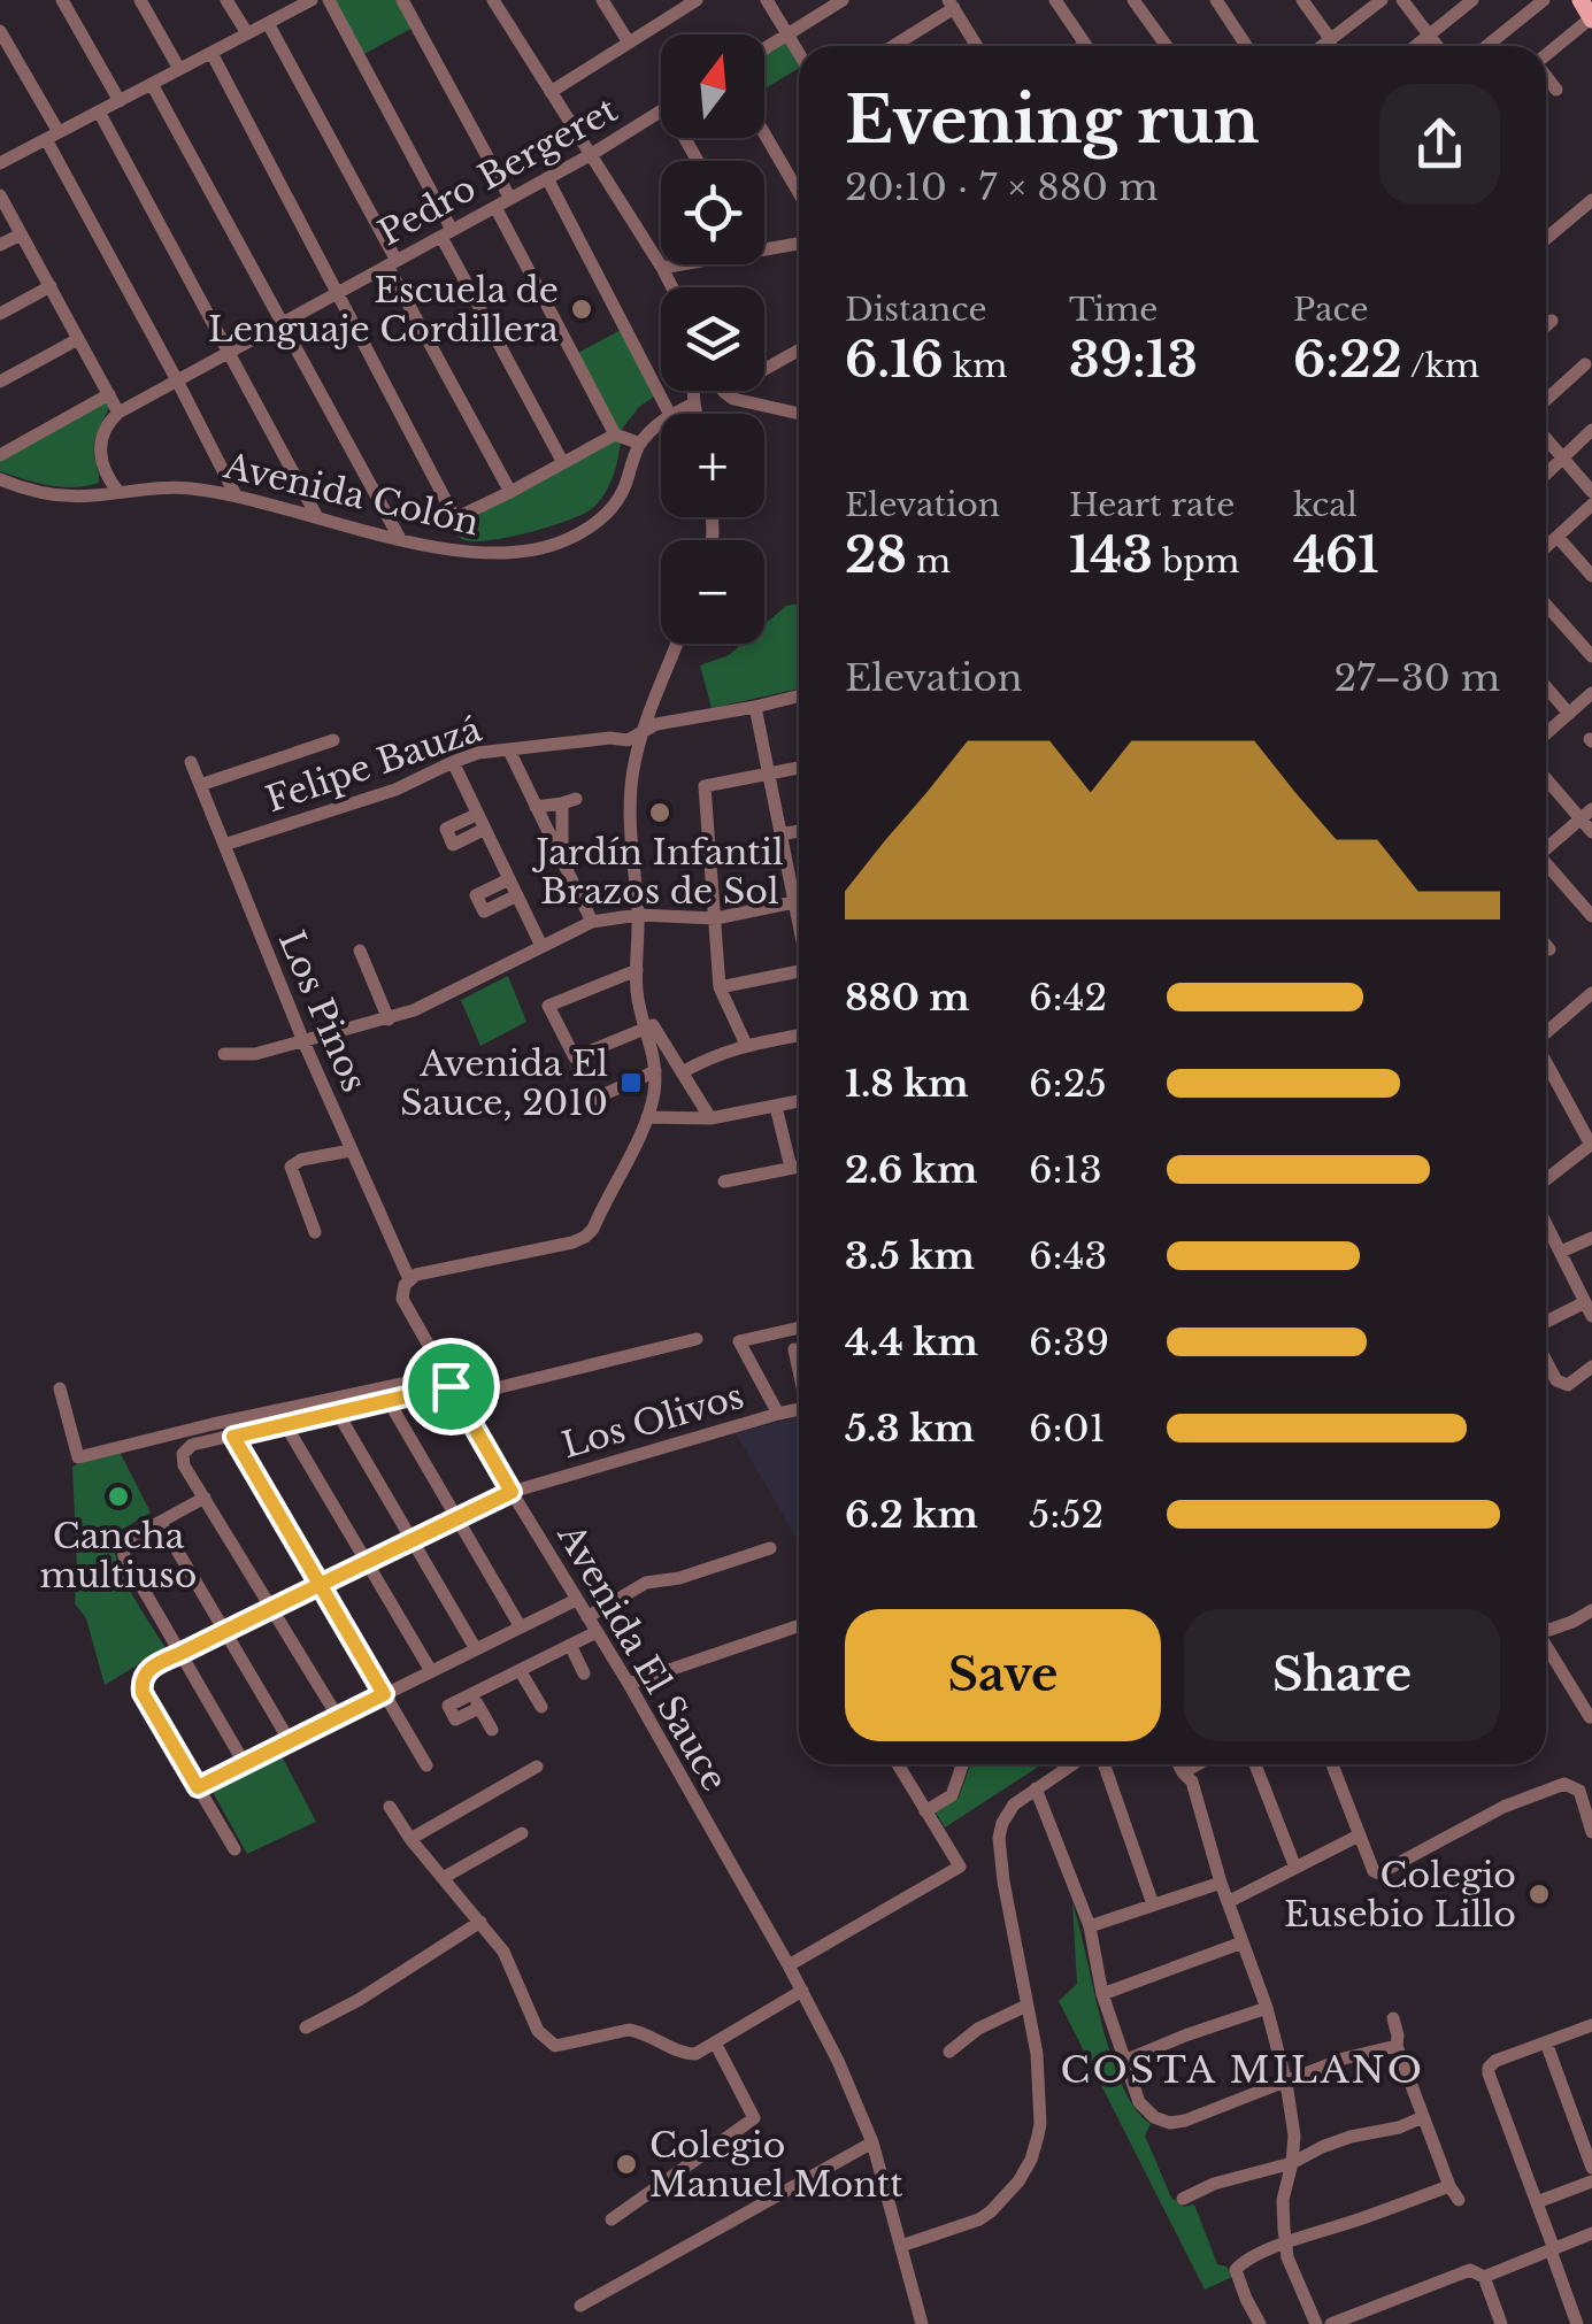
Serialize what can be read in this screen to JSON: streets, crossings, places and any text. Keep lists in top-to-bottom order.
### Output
{
  "streets": {
    "street": [
      "Pedro Bergeret",
      "Avenida Colón",
      "Felipe Bauzá",
      "Los Pinos",
      "Los Olivos",
      "Avenida El Sauce"
    ]
  },
  "crossings": [
    ["Felipe Bauzá", "Los Pinos"],
    ["Los Pinos", "Avenida El Sauce"],
    ["Los Olivos", "Avenida El Sauce"]
  ],
  "districts": ["COSTA MILANO"],
  "places": {
    "other": [
      "Escuela de Lenguaje Cordillera",
      "Jardín Infantil Brazos de Sol",
      "Cancha multiuso",
      "Colegio Eusebio Lillo",
      "Colegio Manuel Montt"
    ],
    "transit": ["Avenida El Sauce, 2010"]
  },
  "north": "top",
  "page": {
    "map_buttons": ["+", "−"],
    "heading": ["Evening run", "20:10 · 7 × 880 m"],
    "stats": [
      ["Distance", "6.16 km"],
      ["Time", "39:13"],
      ["Pace", "6:22 /km"],
      ["Elevation", "28 m"],
      ["Heart rate", "143 bpm"],
      ["kcal", "461"]
    ],
    "chart": ["Elevation", "27–30 m"],
    "list": [
      {
        "name": "880 m",
        "note": "6:42"
      },
      {
        "name": "1.8 km",
        "note": "6:25"
      },
      {
        "name": "2.6 km",
        "note": "6:13"
      },
      {
        "name": "3.5 km",
        "note": "6:43"
      },
      {
        "name": "4.4 km",
        "note": "6:39"
      },
      {
        "name": "5.3 km",
        "note": "6:01"
      },
      {
        "name": "6.2 km",
        "note": "5:52"
      }
    ],
    "buttons": ["Save", "Share"]
  }
}
